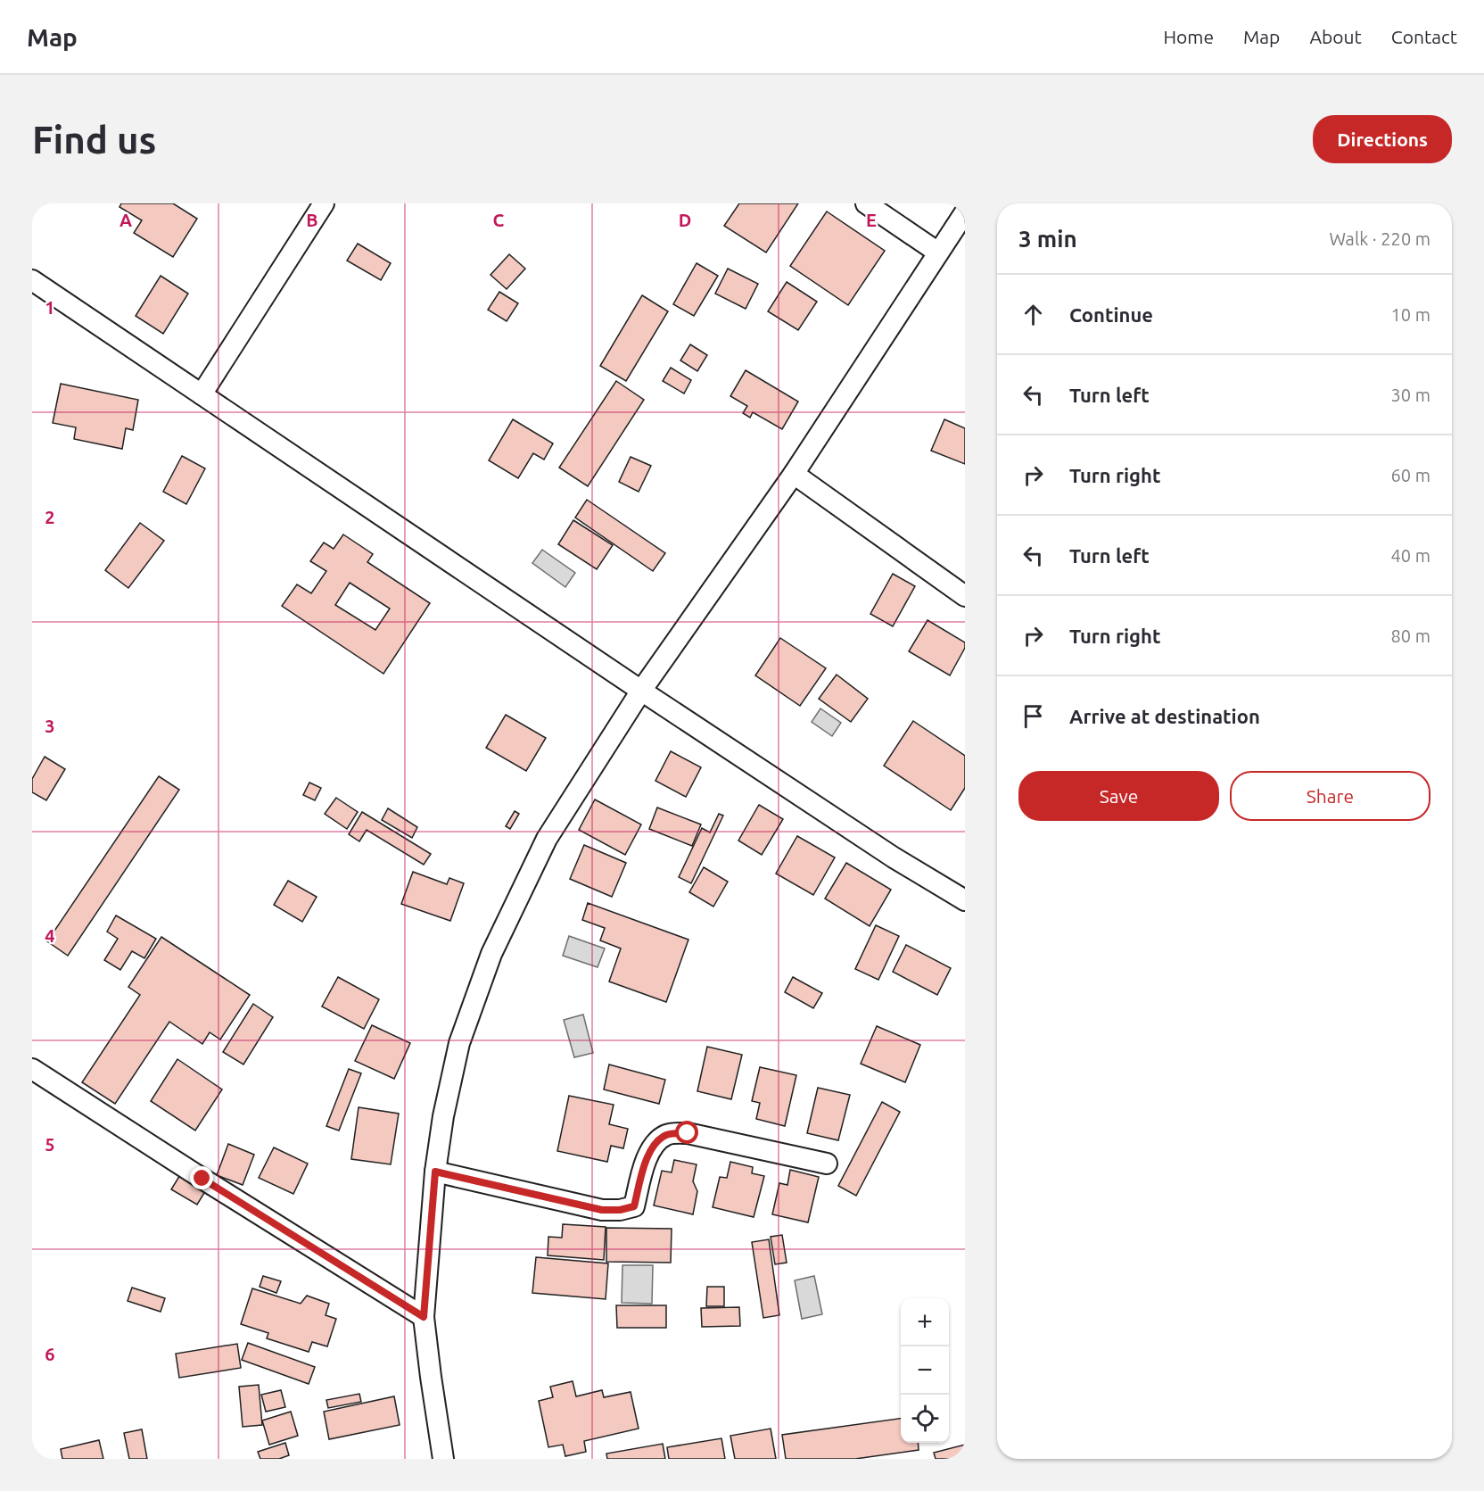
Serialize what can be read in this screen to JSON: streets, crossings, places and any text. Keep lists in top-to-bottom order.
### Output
{
  "page": {
    "header": "Map",
    "nav": [
      "Home",
      "Map",
      "About",
      "Contact"
    ],
    "buttons": [
      "Directions",
      ["Save", "Share"]
    ],
    "title": "Find us",
    "heading": ["3 min", "Walk · 220 m"],
    "list": [
      ["Continue", "10 m"],
      ["Turn left", "30 m"],
      ["Turn right", "60 m"],
      ["Turn left", "40 m"],
      ["Turn right", "80 m"],
      "Arrive at destination"
    ],
    "map_buttons": ["+", "−"]
  },
  "grid": {
    "columns": [
      "A",
      "B",
      "C",
      "D",
      "E"
    ],
    "rows": [
      "1",
      "2",
      "3",
      "4",
      "5",
      "6"
    ]
  }
}
